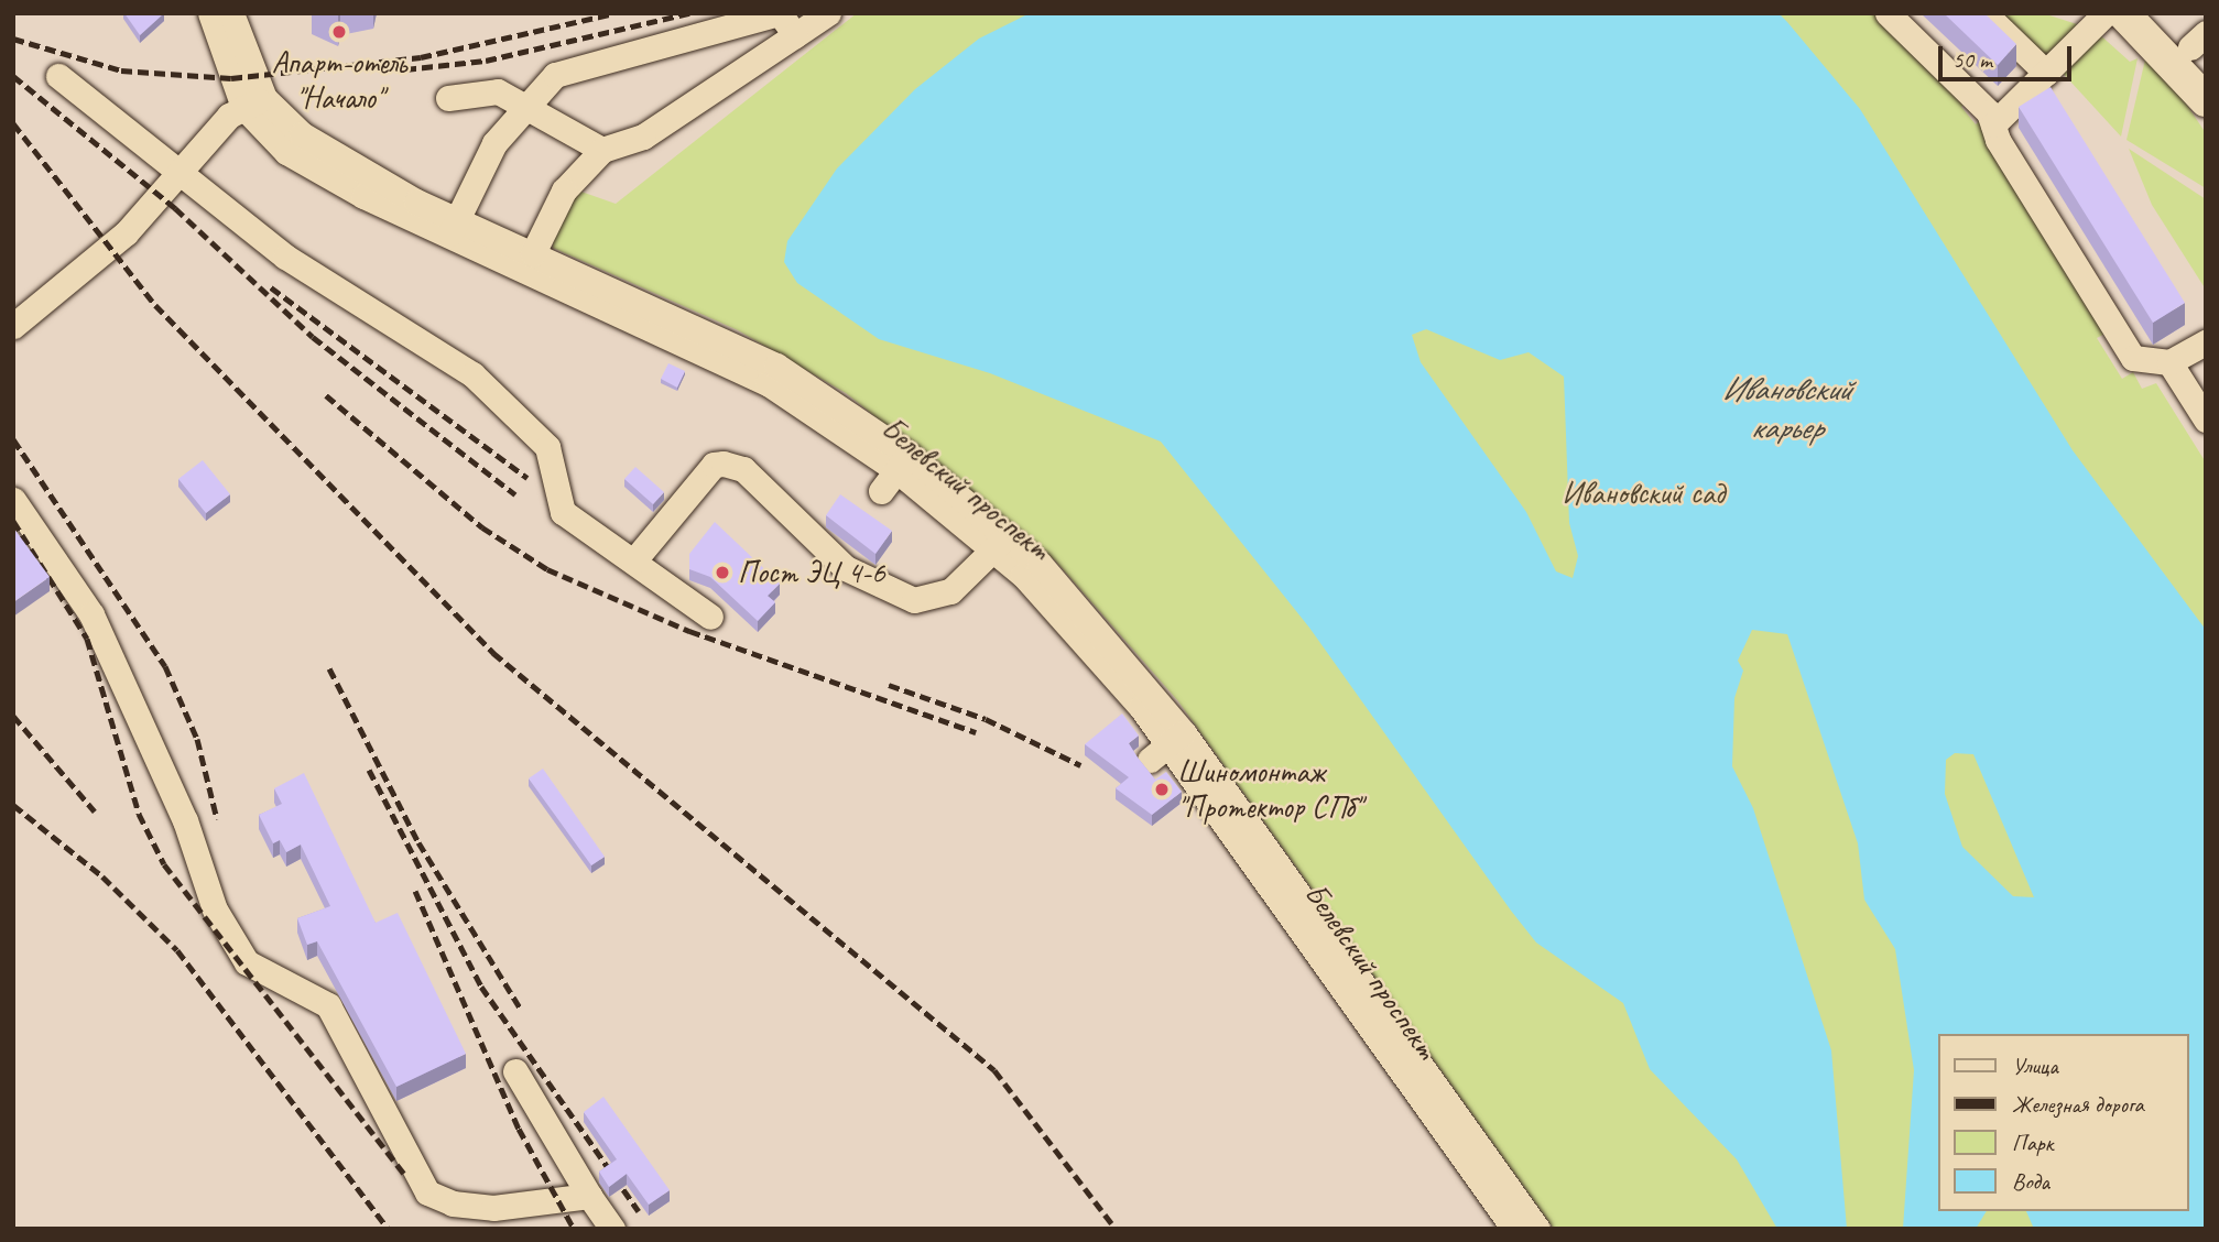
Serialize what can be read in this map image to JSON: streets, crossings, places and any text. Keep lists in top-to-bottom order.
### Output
{
  "streets": {
    "street": ["Белевский проспект"]
  },
  "water": ["Ивановский карьер"],
  "parks": ["Ивановский сад"],
  "places": ["Апарт-отель \"Начало\"", "Пост ЭЦ 4-6", "Шиномонтаж \"Протектор СПб\""],
  "legend": [
    "Улица",
    "Железная дорога",
    "Парк",
    "Вода"
  ],
  "scale_bar": "50 m"
}
